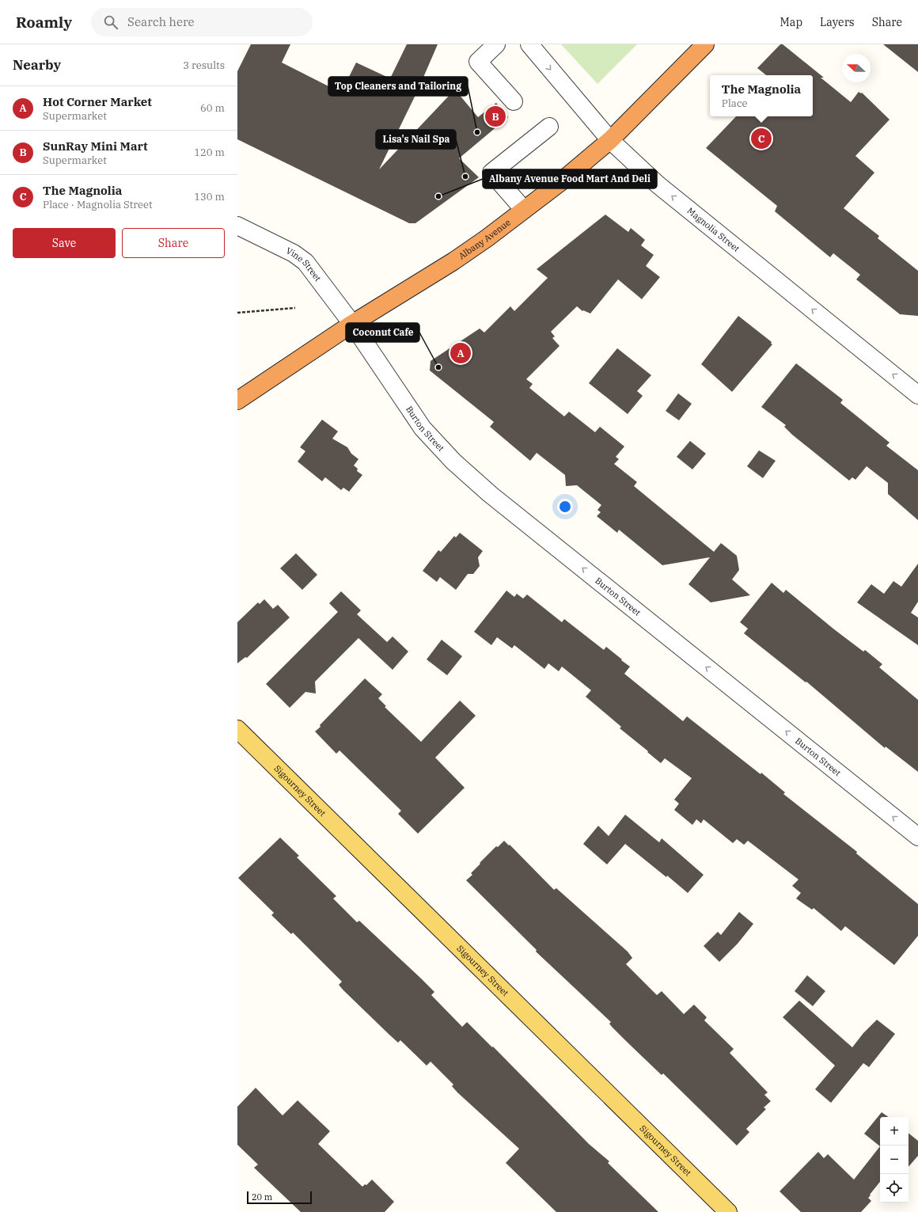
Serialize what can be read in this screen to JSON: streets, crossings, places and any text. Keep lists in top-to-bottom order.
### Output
{
  "streets": {
    "highway": ["Albany Avenue"],
    "main road": ["Sigourney Street"],
    "street": ["Magnolia Street", "Vine Street", "Burton Street"]
  },
  "crossings": [
    ["Magnolia Street", "Albany Avenue"],
    ["Albany Avenue", "Vine Street"],
    ["Albany Avenue", "Burton Street"],
    ["Vine Street", "Burton Street"]
  ],
  "one_way": ["Burton Street"],
  "places": [
    "Top Cleaners and Tailoring",
    "Lisa's Nail Spa",
    "Albany Avenue Food Mart And Deli",
    "Coconut Cafe"
  ],
  "scale_bar": "20 m",
  "north": "left",
  "page": {
    "header": "Roamly",
    "search": "Search here",
    "nav": ["Map", "Layers", "Share"],
    "heading": ["Nearby", "3 results"],
    "popup": ["The Magnolia", "Place"],
    "list": [
      {
        "mark": "A",
        "name": "Hot Corner Market",
        "note": "Supermarket",
        "value": "60 m"
      },
      {
        "mark": "B",
        "name": "SunRay Mini Mart",
        "note": "Supermarket",
        "value": "120 m"
      },
      {
        "mark": "C",
        "name": "The Magnolia",
        "note": "Place · Magnolia Street",
        "value": "130 m"
      }
    ],
    "pins": ["B", "C", "A"],
    "buttons": ["Save", "Share"],
    "map_buttons": ["+", "−"],
    "scale": "20 m"
  }
}
